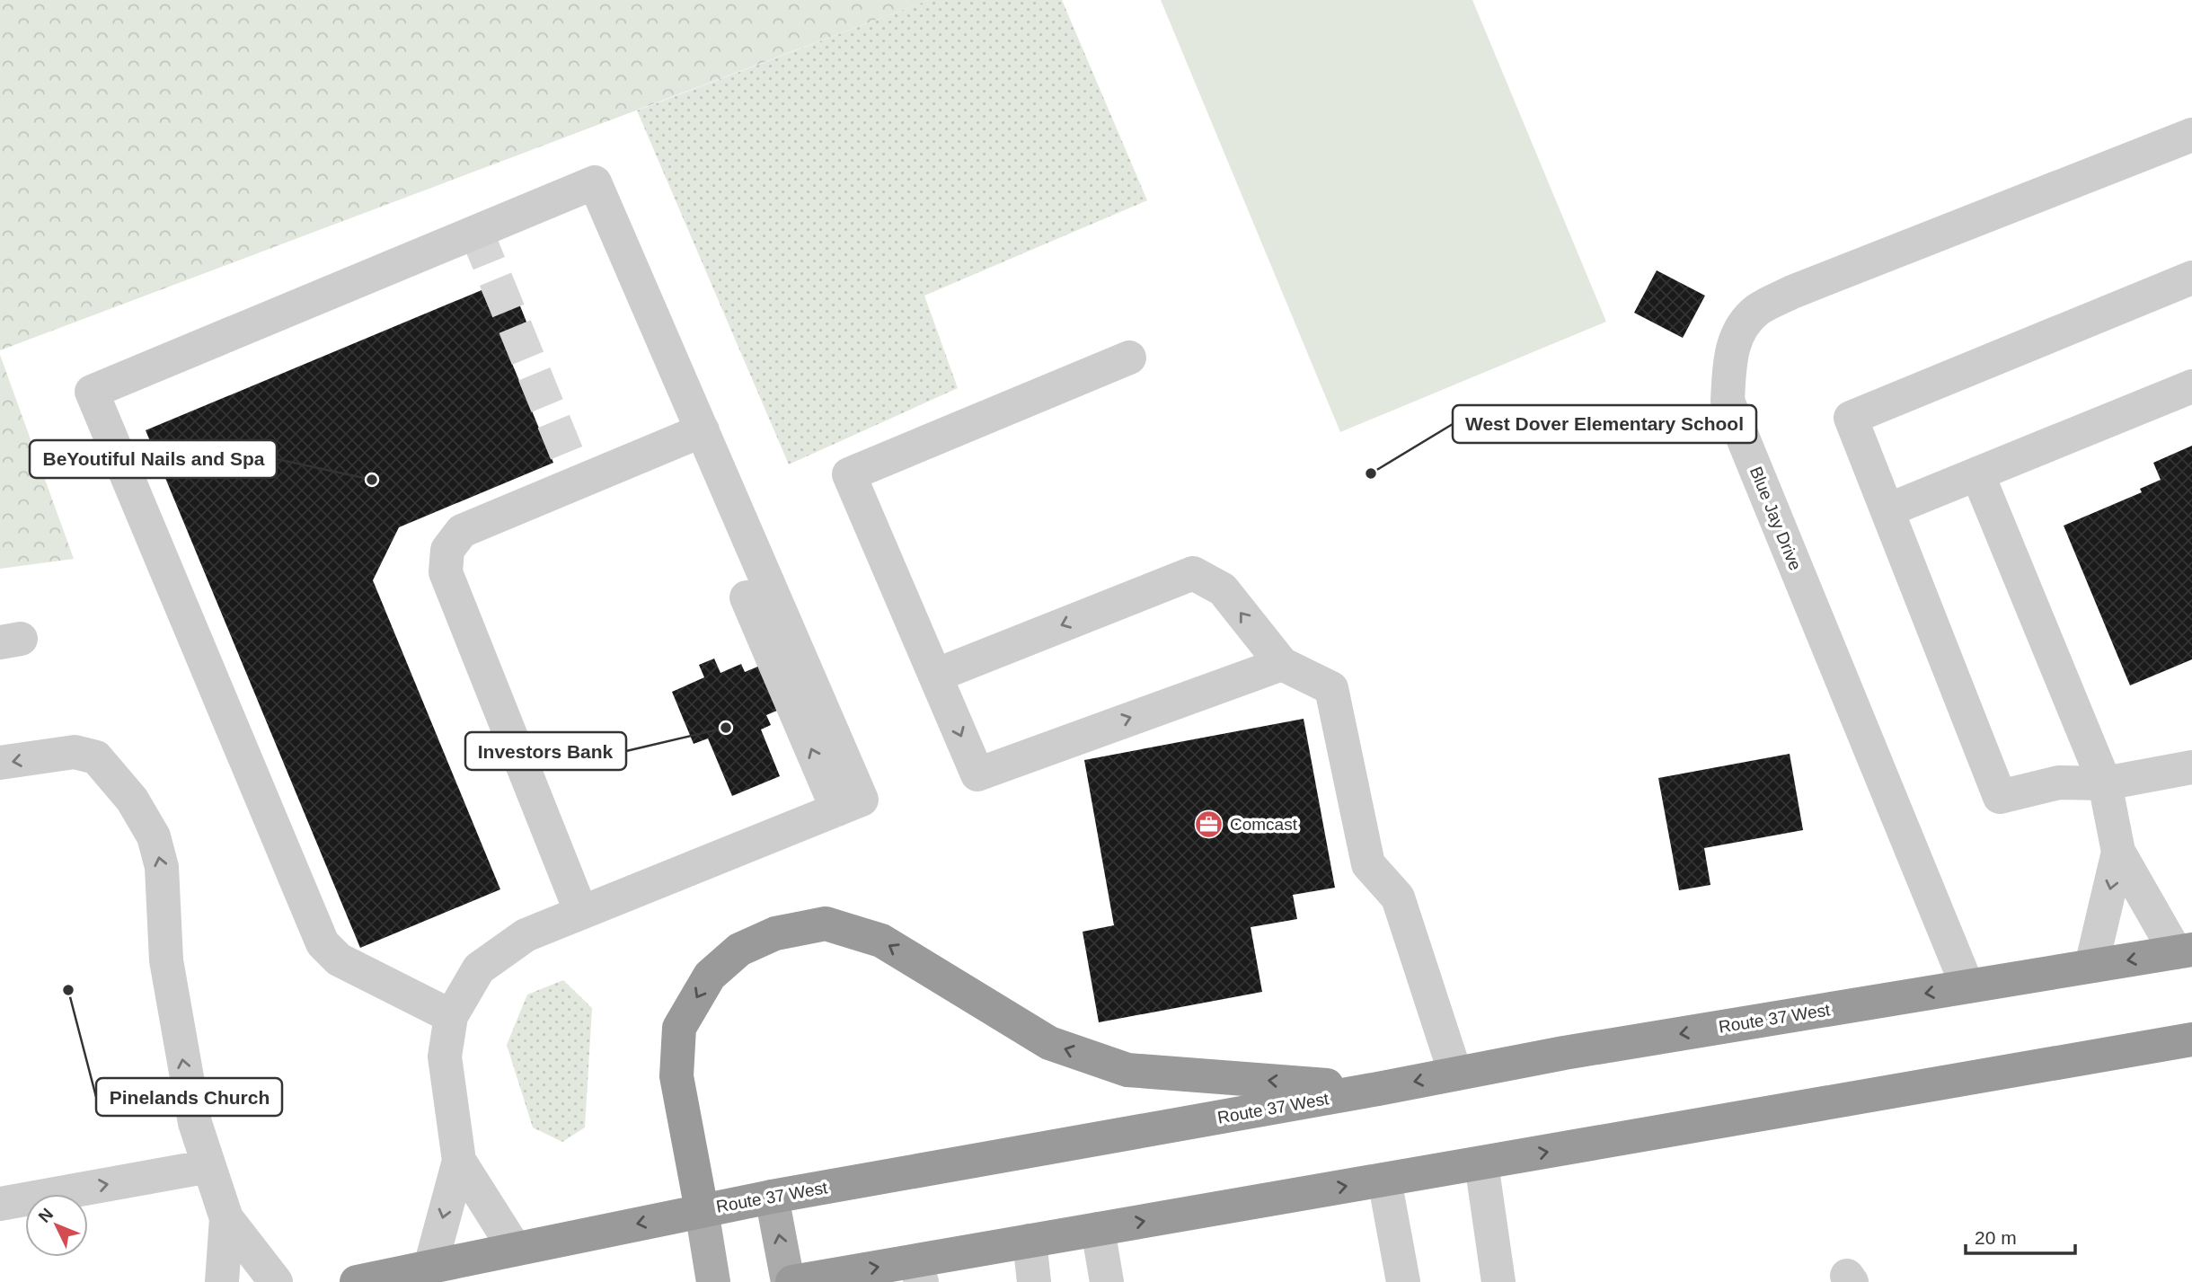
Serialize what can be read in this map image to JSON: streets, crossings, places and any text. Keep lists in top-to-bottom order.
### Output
{
  "streets": {
    "highway": ["Route 37 West"],
    "street": ["Blue Jay Drive"]
  },
  "crossings": [
    ["Blue Jay Drive", "Route 37 West"]
  ],
  "places": {
    "other": [
      "West Dover Elementary School",
      "BeYoutiful Nails and Spa",
      "Investors Bank",
      "Pinelands Church"
    ],
    "office": ["Comcast"]
  },
  "scale_bar": "20 m",
  "north": "top left"
}
